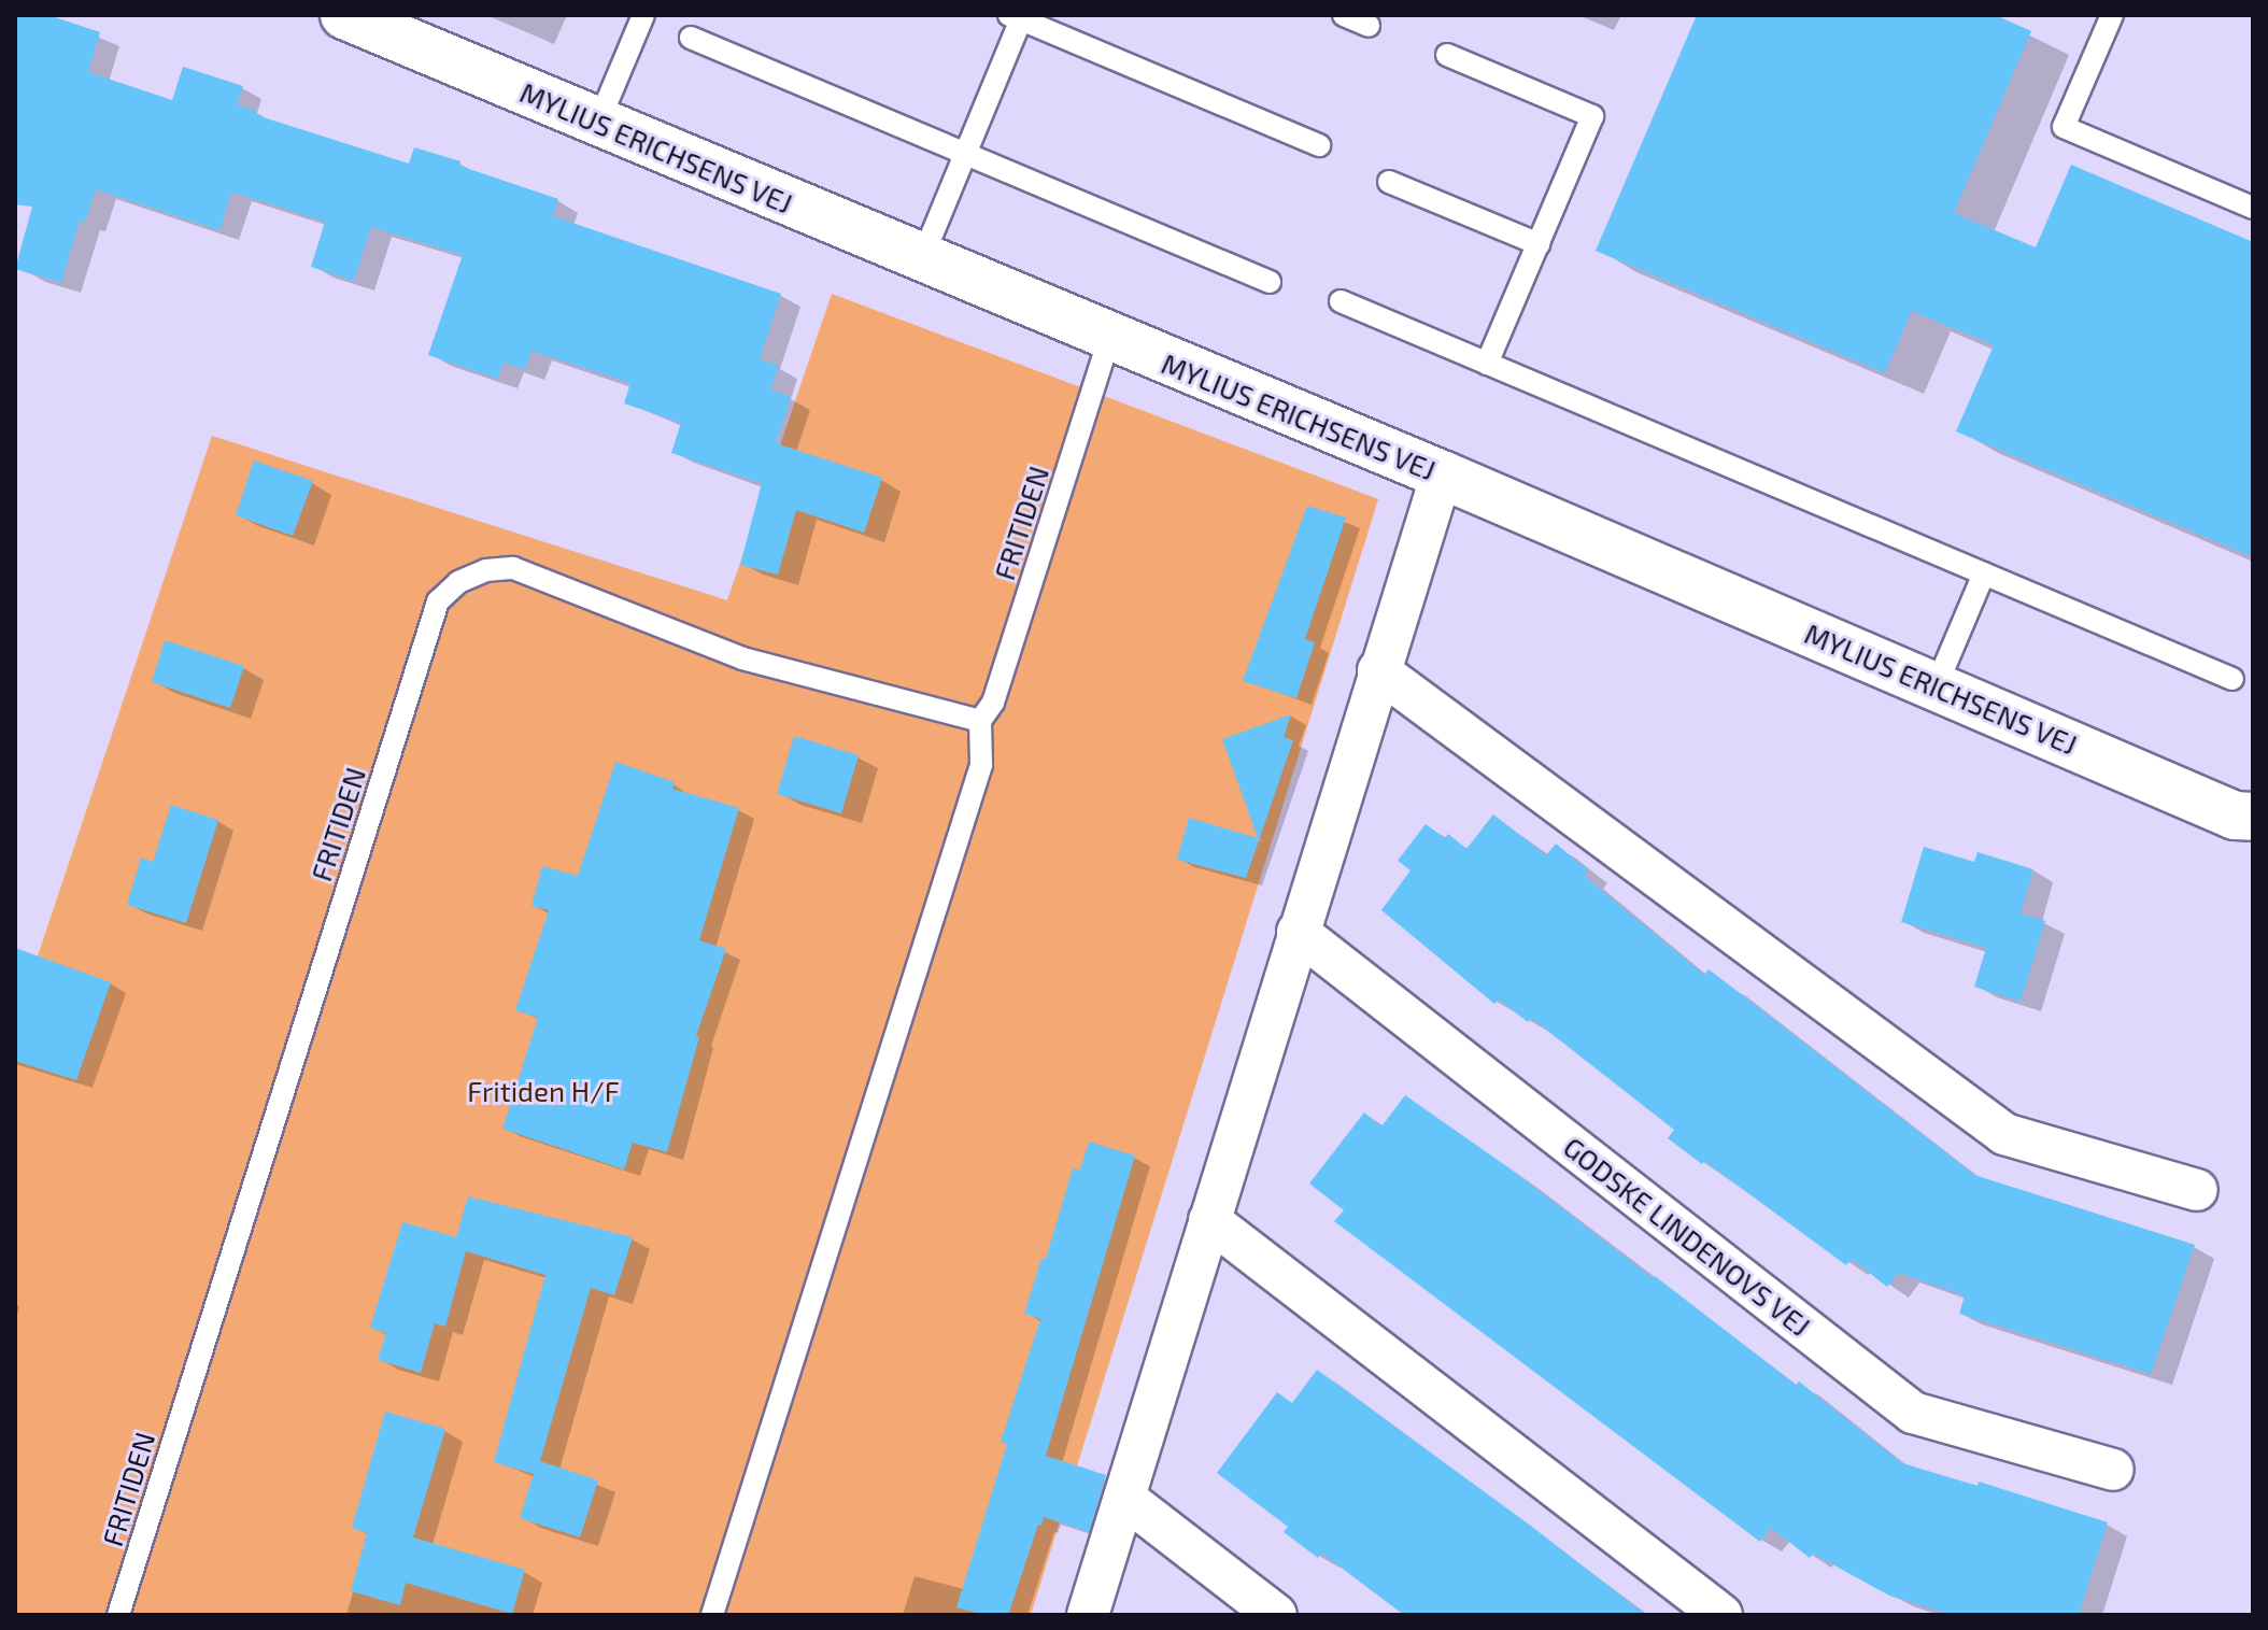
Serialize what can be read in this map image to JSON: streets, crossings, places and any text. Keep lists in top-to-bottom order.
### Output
{
  "streets": {
    "street": ["MYLIUS ERICHSENS VEJ", "GODSKE LINDENOVS VEJ"],
    "lane": ["FRITIDEN"]
  },
  "crossings": [
    ["MYLIUS ERICHSENS VEJ", "FRITIDEN"]
  ],
  "parks": ["Fritiden H/F"]
}
